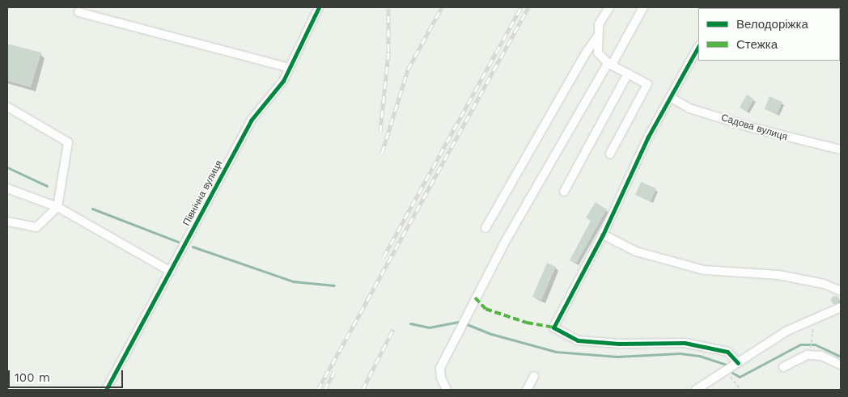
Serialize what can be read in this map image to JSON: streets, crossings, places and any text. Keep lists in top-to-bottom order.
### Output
{
  "streets": {
    "street": ["Садова вулиця", "Північна вулиця"]
  },
  "legend": ["Велодоріжка", "Стежка"],
  "scale_bar": "100 m"
}
